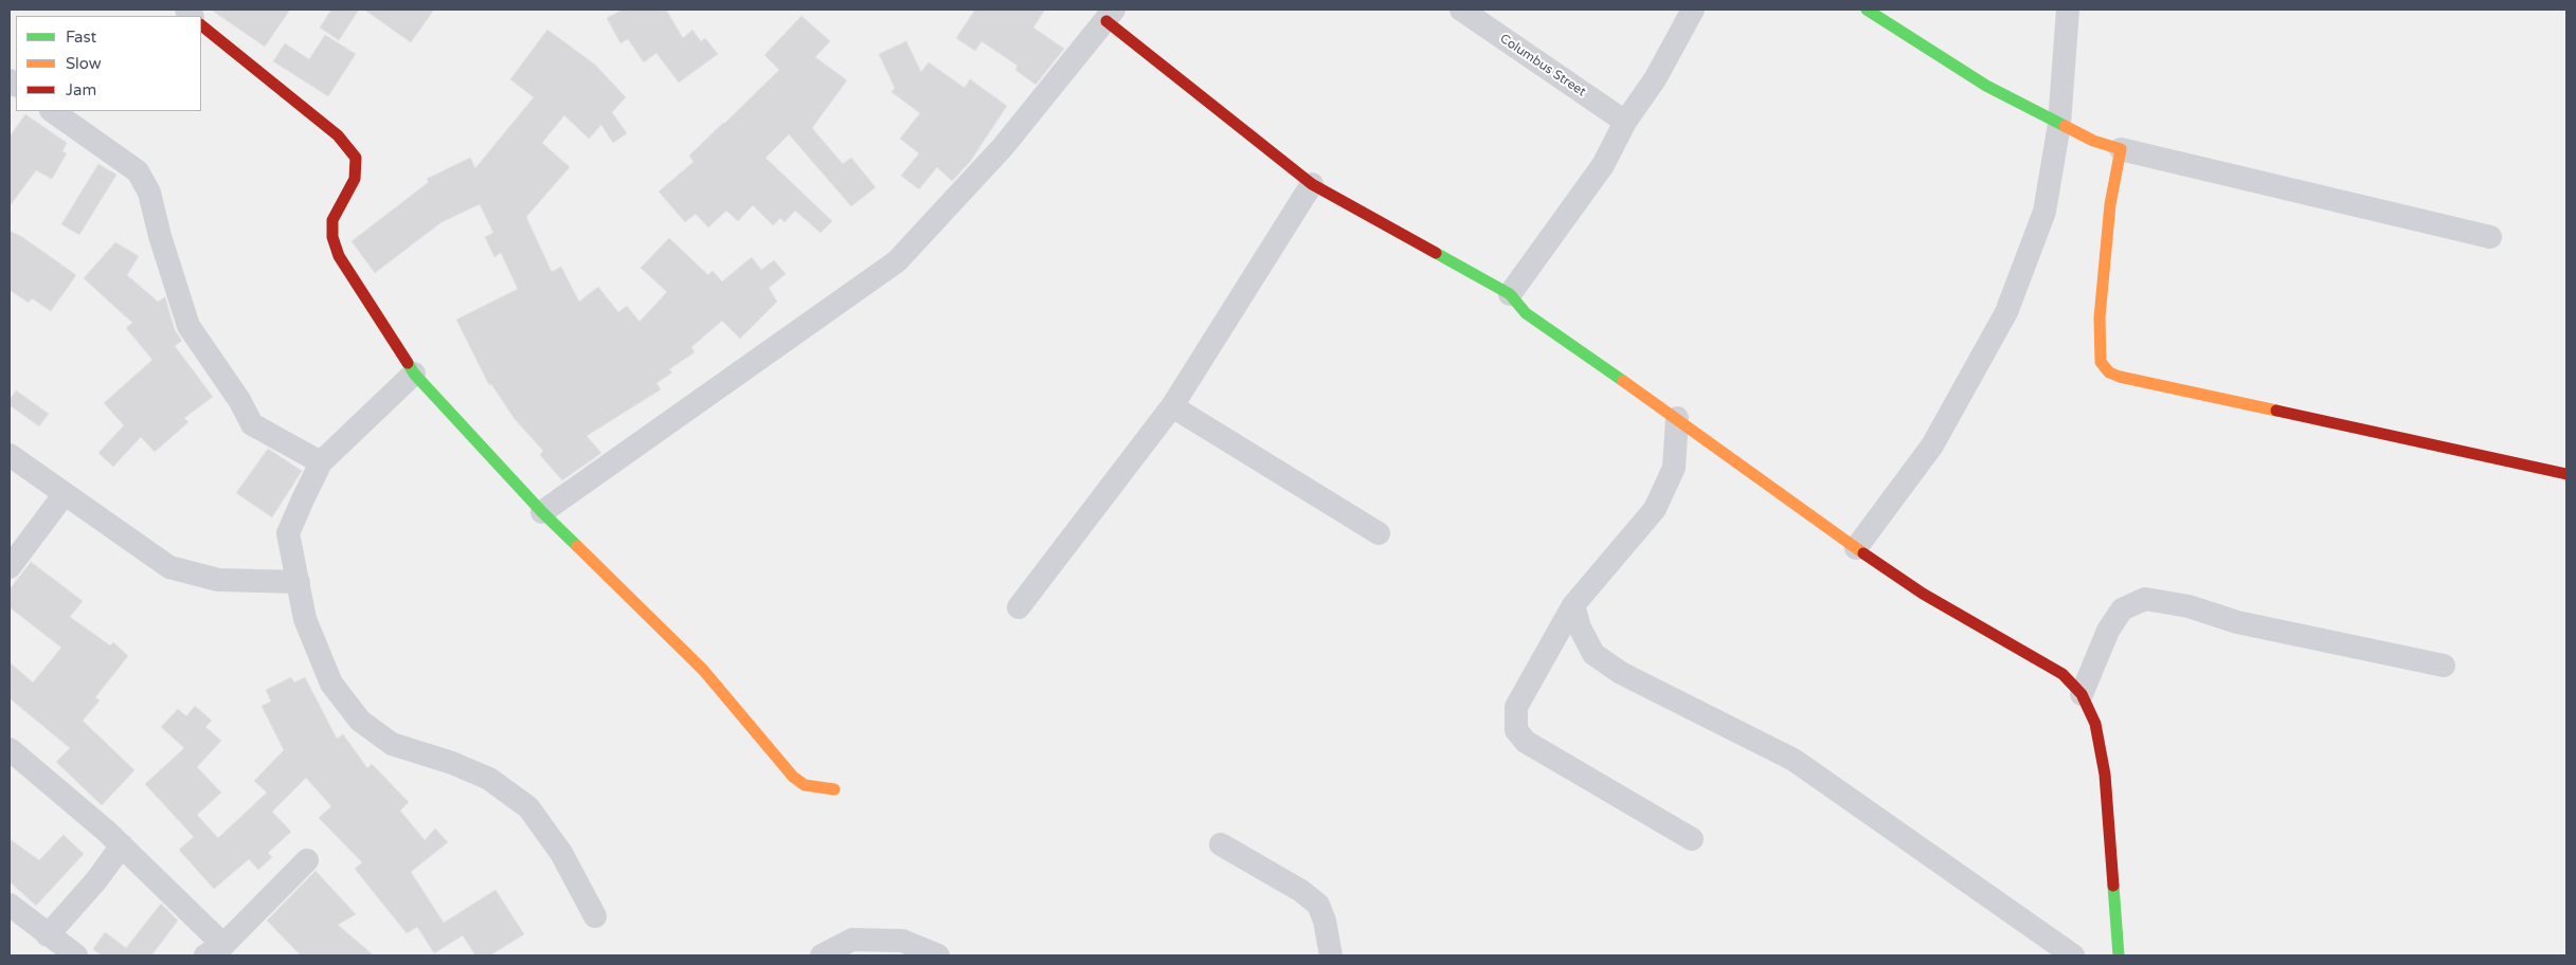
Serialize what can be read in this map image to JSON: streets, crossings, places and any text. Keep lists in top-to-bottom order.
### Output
{
  "streets": {
    "street": ["Columbus Street"]
  },
  "legend": ["Fast", "Slow", "Jam"]
}
